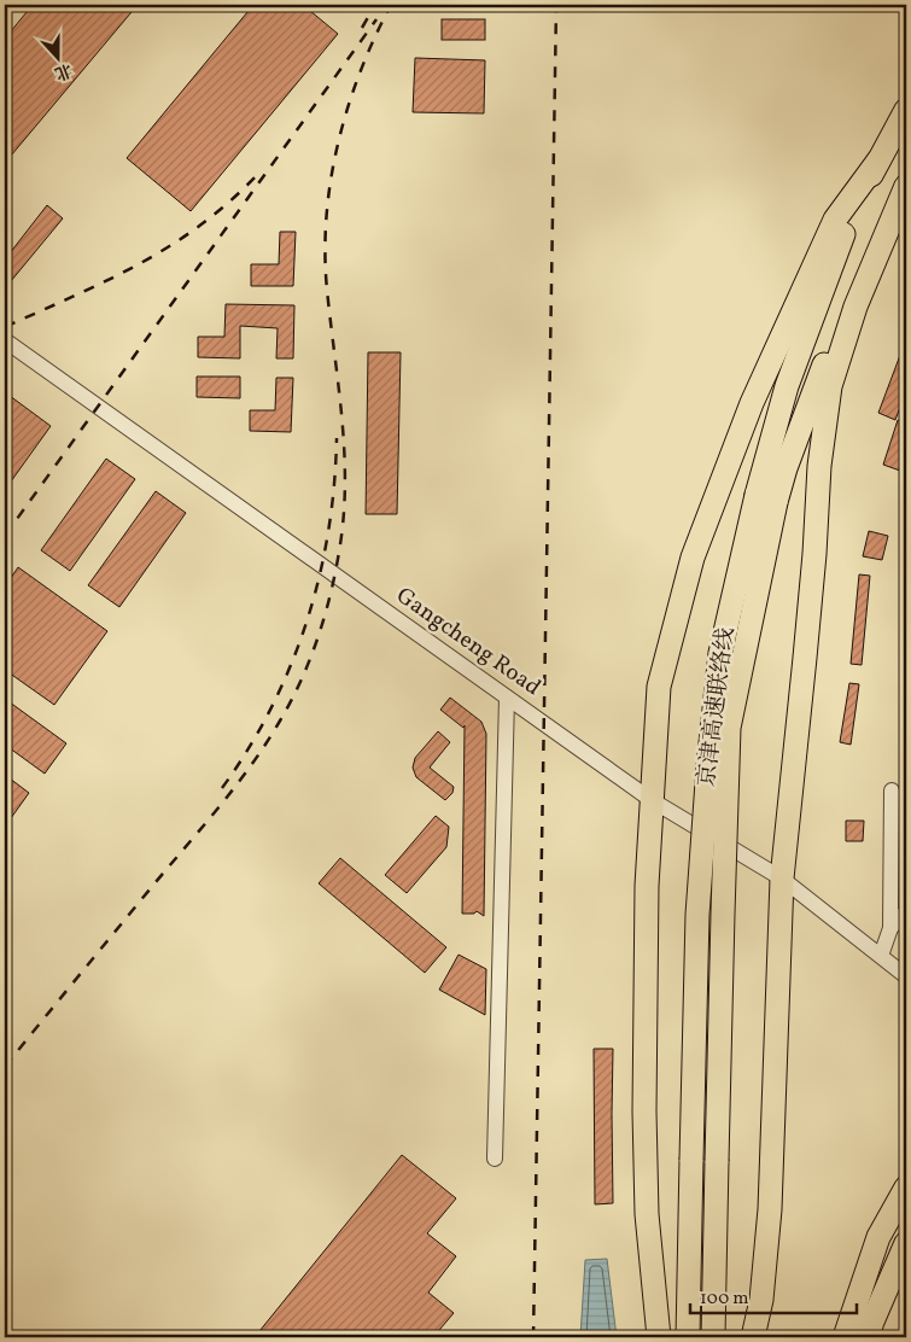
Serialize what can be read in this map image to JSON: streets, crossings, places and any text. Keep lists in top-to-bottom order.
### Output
{
  "streets": {
    "highway": ["京津高速联络线"],
    "street": ["Gangcheng Road"]
  },
  "scale_bar": "100 m",
  "north": "bottom"
}
